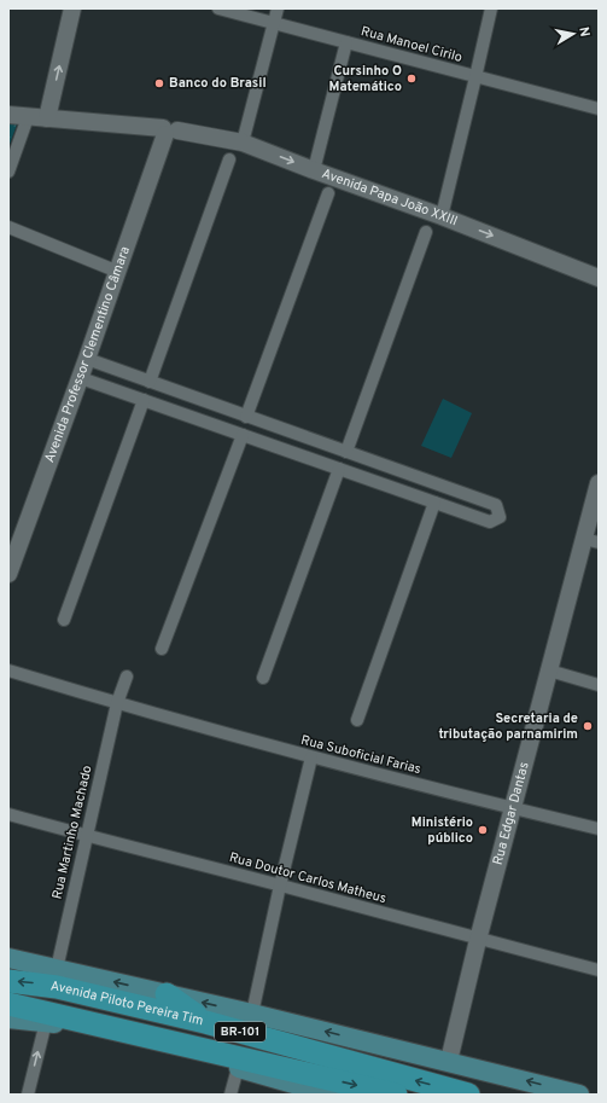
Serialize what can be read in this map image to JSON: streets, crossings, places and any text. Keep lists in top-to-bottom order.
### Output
{
  "streets": {
    "highway": ["Avenida Piloto Pereira Tim", "BR-101"],
    "main road": ["Avenida Papa João XXIII", "Avenida Professor Clementino Câmara", "Rua Edgar Dantas"],
    "street": [
      "Rua Manoel Cirilo",
      "Rua Suboficial Farias",
      "Rua Martinho Machado",
      "Rua Doutor Carlos Matheus"
    ]
  },
  "crossings": [
    ["Avenida Papa João XXIII", "Avenida Professor Clementino Câmara"],
    ["Rua Suboficial Farias", "Rua Edgar Dantas"],
    ["Rua Suboficial Farias", "Rua Martinho Machado"],
    ["Rua Edgar Dantas", "Rua Doutor Carlos Matheus"],
    ["Rua Martinho Machado", "Rua Doutor Carlos Matheus"]
  ],
  "one_way": ["Avenida Papa João XXIII"],
  "places": [
    "Cursinho O Matemático",
    "Banco do Brasil",
    "Secretaria de tributação parnamirim",
    "Ministério público"
  ],
  "north": "right"
}
